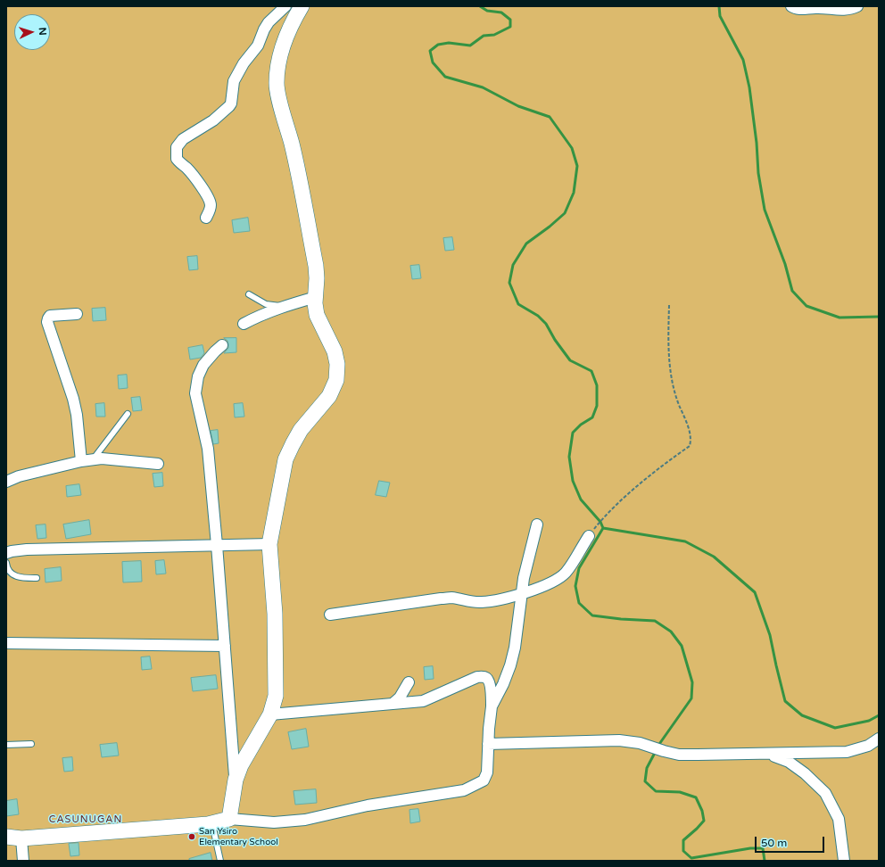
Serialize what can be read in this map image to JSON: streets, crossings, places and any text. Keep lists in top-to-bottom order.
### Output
{
  "districts": ["CASUNUGAN"],
  "places": ["San Ysiro Elementary School"],
  "scale_bar": "50 m",
  "north": "right"
}
